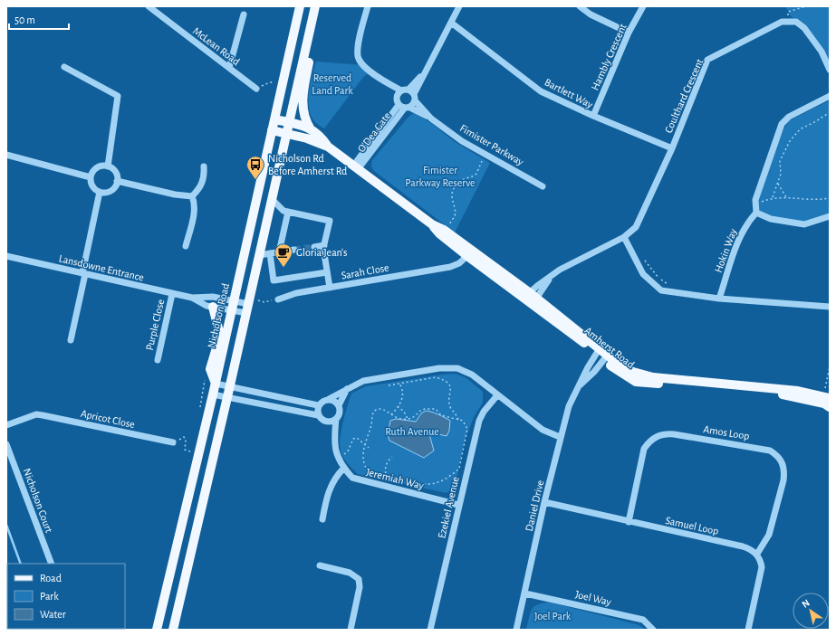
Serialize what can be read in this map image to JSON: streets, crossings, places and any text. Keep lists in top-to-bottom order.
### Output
{
  "streets": {
    "main road": ["Nicholson Road", "Amherst Road"],
    "street": [
      "McLean Road",
      "Hambly Crescent",
      "Bartlett Way",
      "Coulthard Crescent",
      "O'Dea Gate",
      "Fimister Parkway",
      "Hokin Way",
      "Lansdowne Entrance",
      "Sarah Close",
      "Purple Close",
      "Apricot Close",
      "Amos Loop",
      "Jeremiah Way",
      "Nicholson Court",
      "Daniel Drive",
      "Ezekiel Avenue",
      "Samuel Loop",
      "Joel Way"
    ]
  },
  "crossings": [
    ["Hambly Crescent", "Bartlett Way"],
    ["Bartlett Way", "Coulthard Crescent"],
    ["Coulthard Crescent", "Amherst Road"],
    ["O'Dea Gate", "Fimister Parkway"],
    ["O'Dea Gate", "Amherst Road"],
    ["Lansdowne Entrance", "Nicholson Road"],
    ["Lansdowne Entrance", "Purple Close"],
    ["Sarah Close", "Amherst Road"],
    ["Nicholson Road", "Amherst Road"],
    ["Amherst Road", "Daniel Drive"],
    ["Amos Loop", "Samuel Loop"],
    ["Jeremiah Way", "Ezekiel Avenue"],
    ["Daniel Drive", "Samuel Loop"],
    ["Daniel Drive", "Joel Way"]
  ],
  "parks": [
    "Reserved Land Park",
    "Fimister Parkway Reserve",
    "Ruth Avenue",
    "Joel Park"
  ],
  "places": {
    "bus stop": ["Nicholson Rd Before Amherst Rd"],
    "cafe": ["Gloria Jean's"]
  },
  "legend": ["Road", "Park", "Water"],
  "scale_bar": "50 m",
  "north": "top left"
}
